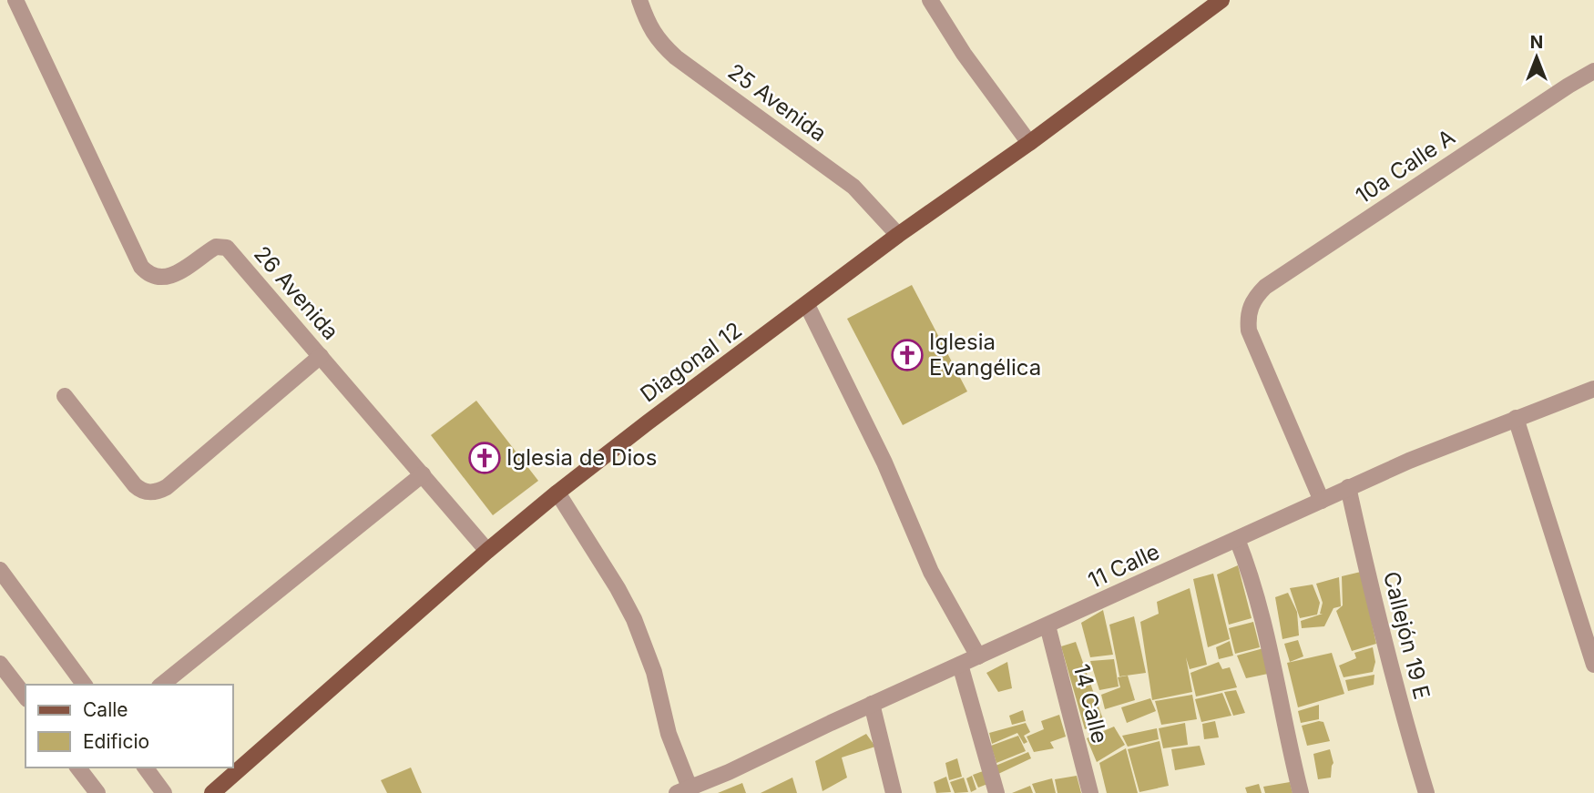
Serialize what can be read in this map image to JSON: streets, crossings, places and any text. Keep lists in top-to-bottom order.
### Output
{
  "streets": {
    "main road": ["Diagonal 12"],
    "street": [
      "25 Avenida",
      "10a Calle A",
      "26 Avenida",
      "11 Calle",
      "Callejón 19 E",
      "14 Calle"
    ]
  },
  "crossings": [
    ["25 Avenida", "Diagonal 12"],
    ["10a Calle A", "11 Calle"],
    ["26 Avenida", "Diagonal 12"],
    ["11 Calle", "Callejón 19 E"],
    ["11 Calle", "14 Calle"]
  ],
  "places": {
    "church": ["Iglesia Evangélica", "Iglesia de Dios"]
  },
  "legend": ["Calle", "Edificio"],
  "north": "top"
}
